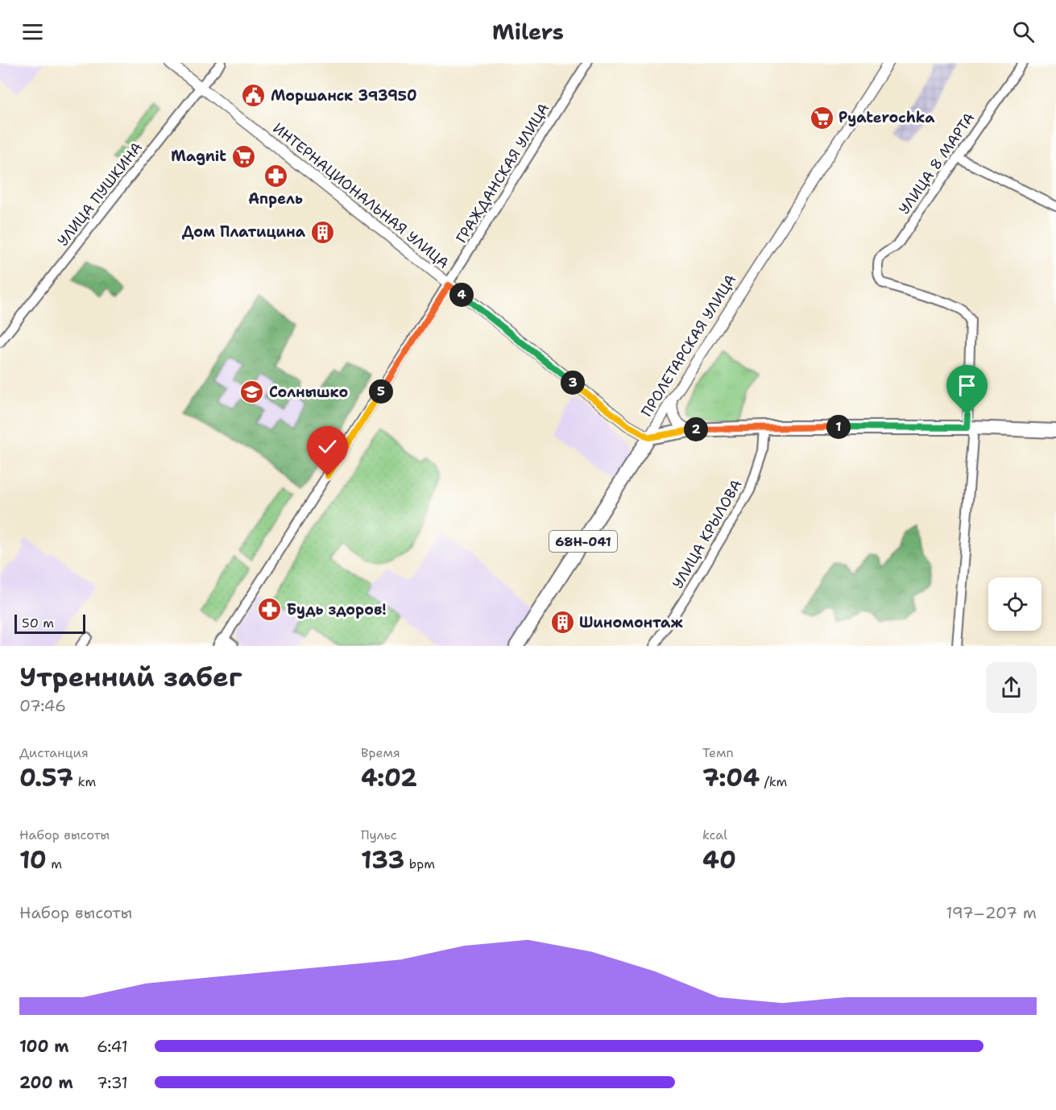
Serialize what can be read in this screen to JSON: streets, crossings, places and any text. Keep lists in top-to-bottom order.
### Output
{
  "streets": {
    "main road": ["ПРОЛЕТАРСКАЯ УЛИЦА", "68Н-041"],
    "street": [
      "УЛИЦА 8 МАРТА",
      "ГРАЖДАНСКАЯ УЛИЦА",
      "УЛИЦА ПУШКИНА",
      "ИНТЕРНАЦИОНАЛЬНАЯ УЛИЦА",
      "УЛИЦА КРЫЛОВА"
    ]
  },
  "crossings": [
    ["ГРАЖДАНСКАЯ УЛИЦА", "ИНТЕРНАЦИОНАЛЬНАЯ УЛИЦА"],
    ["УЛИЦА ПУШКИНА", "ИНТЕРНАЦИОНАЛЬНАЯ УЛИЦА"],
    ["ИНТЕРНАЦИОНАЛЬНАЯ УЛИЦА", "ПРОЛЕТАРСКАЯ УЛИЦА"]
  ],
  "places": {
    "public building": ["Моршанск 393950"],
    "supermarket": ["Pyaterochka", "Magnit"],
    "pharmacy": ["Апрель", "Будь здоров!"],
    "building": ["Дом Платицина", "Шиномонтаж"],
    "school or university": ["Солнышко"]
  },
  "scale_bar": "50 m",
  "page": {
    "header": "Milers",
    "pins": [
      "4",
      "3",
      "5",
      "1",
      "2"
    ],
    "scale": "50 m",
    "heading": ["Утренний забег", "07:46"],
    "stats": [
      ["Дистанция", "0.57 km"],
      ["Время", "4:02"],
      ["Темп", "7:04 /km"],
      ["Набор высоты", "10 m"],
      ["Пульс", "133 bpm"],
      ["kcal", "40"]
    ],
    "chart": ["Набор высоты", "197–207 m"],
    "list": [
      {
        "name": "100 m",
        "note": "6:41"
      },
      {
        "name": "200 m",
        "note": "7:31"
      }
    ]
  }
}
